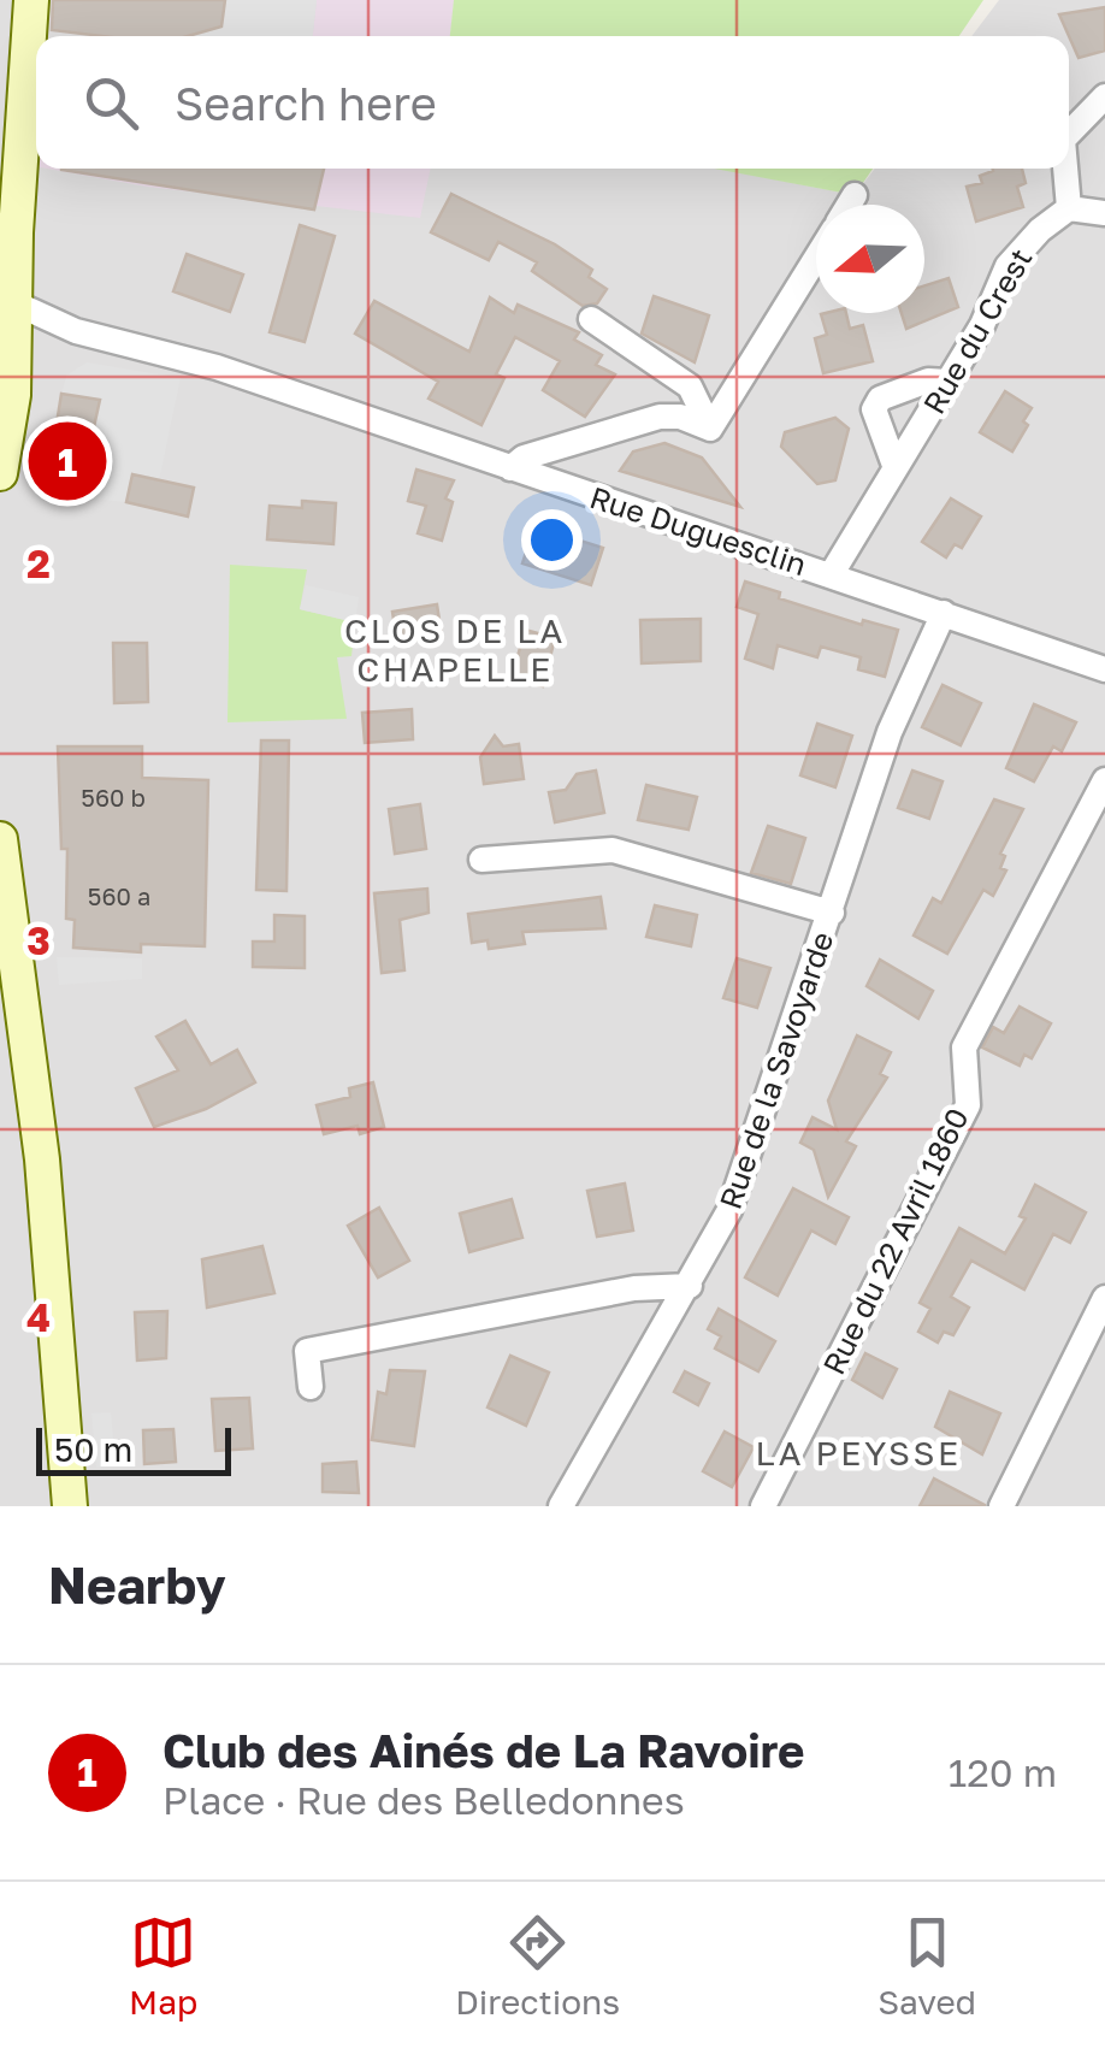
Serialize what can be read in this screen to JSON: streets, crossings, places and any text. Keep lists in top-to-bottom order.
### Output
{
  "streets": {
    "street": [
      "Rue du Crest",
      "Rue Duguesclin",
      "Rue de la Savoyarde",
      "Rue du 22 Avril 1860"
    ]
  },
  "crossings": [
    ["Rue du Crest", "Rue Duguesclin"],
    ["Rue Duguesclin", "Rue de la Savoyarde"]
  ],
  "districts": ["CLOS DE LA CHAPELLE", "LA PEYSSE"],
  "house_numbers": ["560 b", "560 a"],
  "scale_bar": "50 m",
  "north": "left",
  "page": {
    "search": "Search here",
    "pins": "1",
    "scale": "50 m",
    "heading": "Nearby",
    "list": [
      {
        "mark": "1",
        "name": "Club des Ainés de La Ravoire",
        "note": "Place · Rue des Belledonnes",
        "value": "120 m"
      }
    ],
    "nav": ["Map", "Directions", "Saved"]
  },
  "grid": {
    "rows": ["2", "3", "4"]
  }
}
